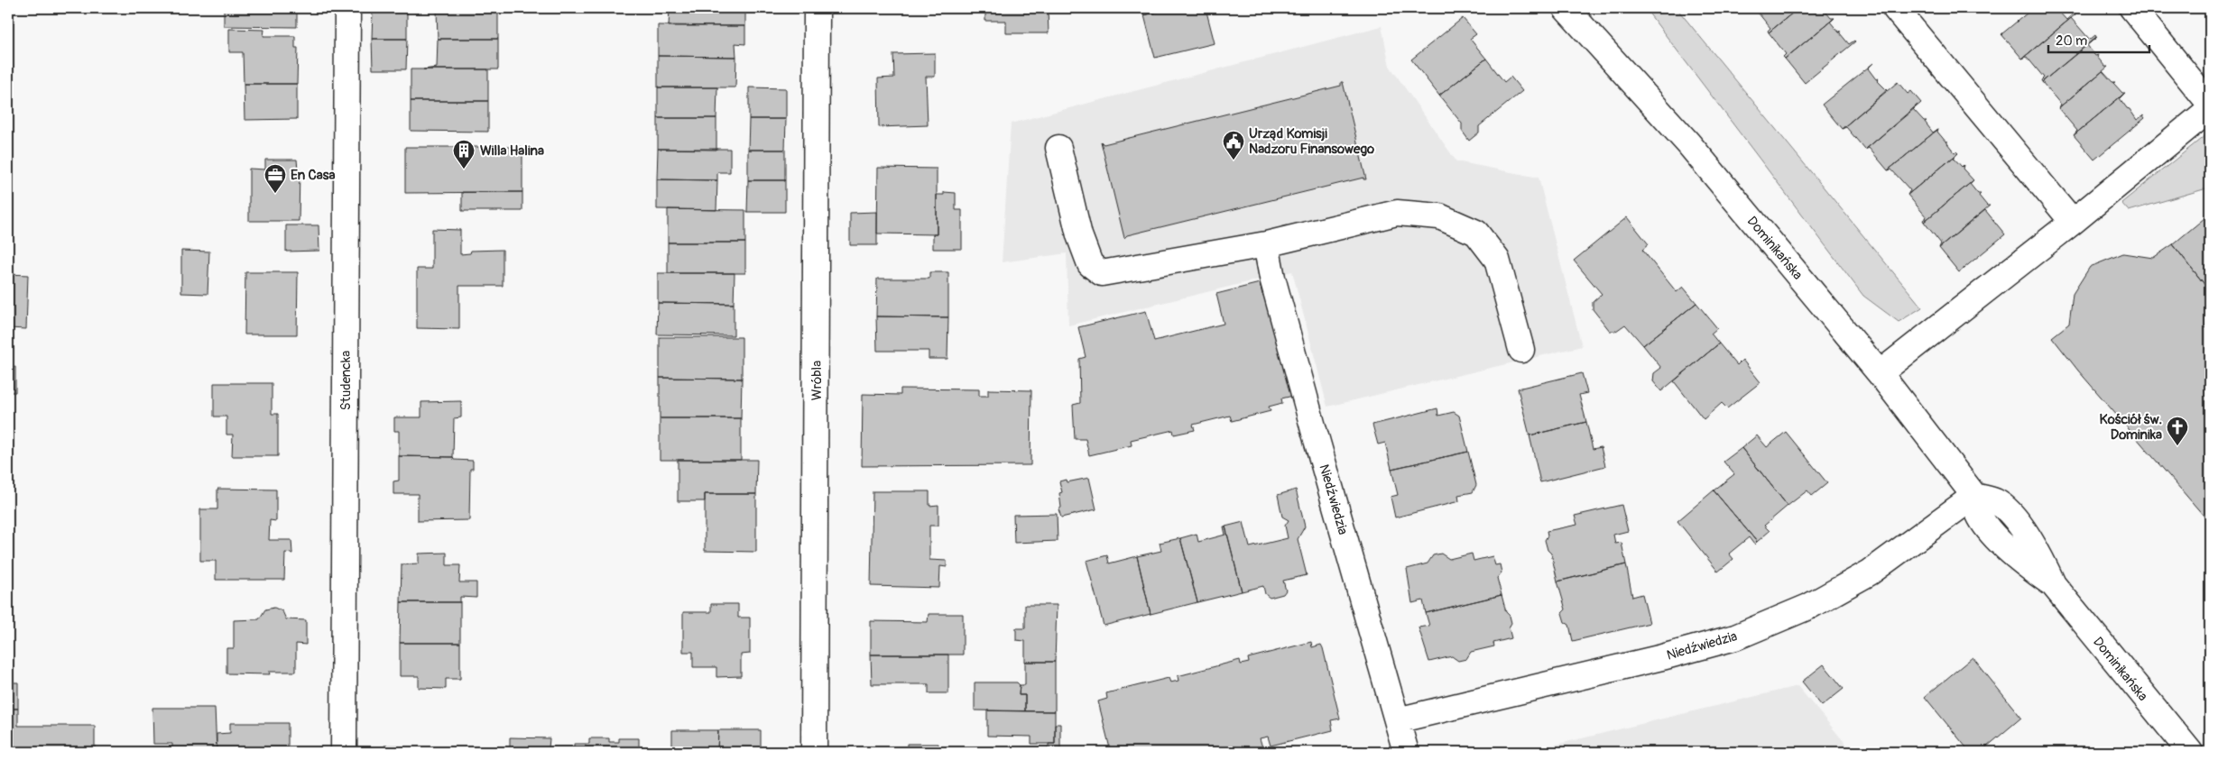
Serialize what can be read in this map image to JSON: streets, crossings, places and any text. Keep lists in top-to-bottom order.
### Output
{
  "streets": {
    "street": [
      "Dominikańska",
      "Studencka",
      "Wróbla",
      "Niedźwiedzia"
    ]
  },
  "crossings": [
    ["Dominikańska", "Niedźwiedzia"]
  ],
  "places": {
    "public building": ["Urząd Komisji Nadzoru Finansowego"],
    "building": ["Willa Halina"],
    "office": ["En Casa"],
    "church": ["Kościół św. Dominika"]
  },
  "scale_bar": "20 m"
}
